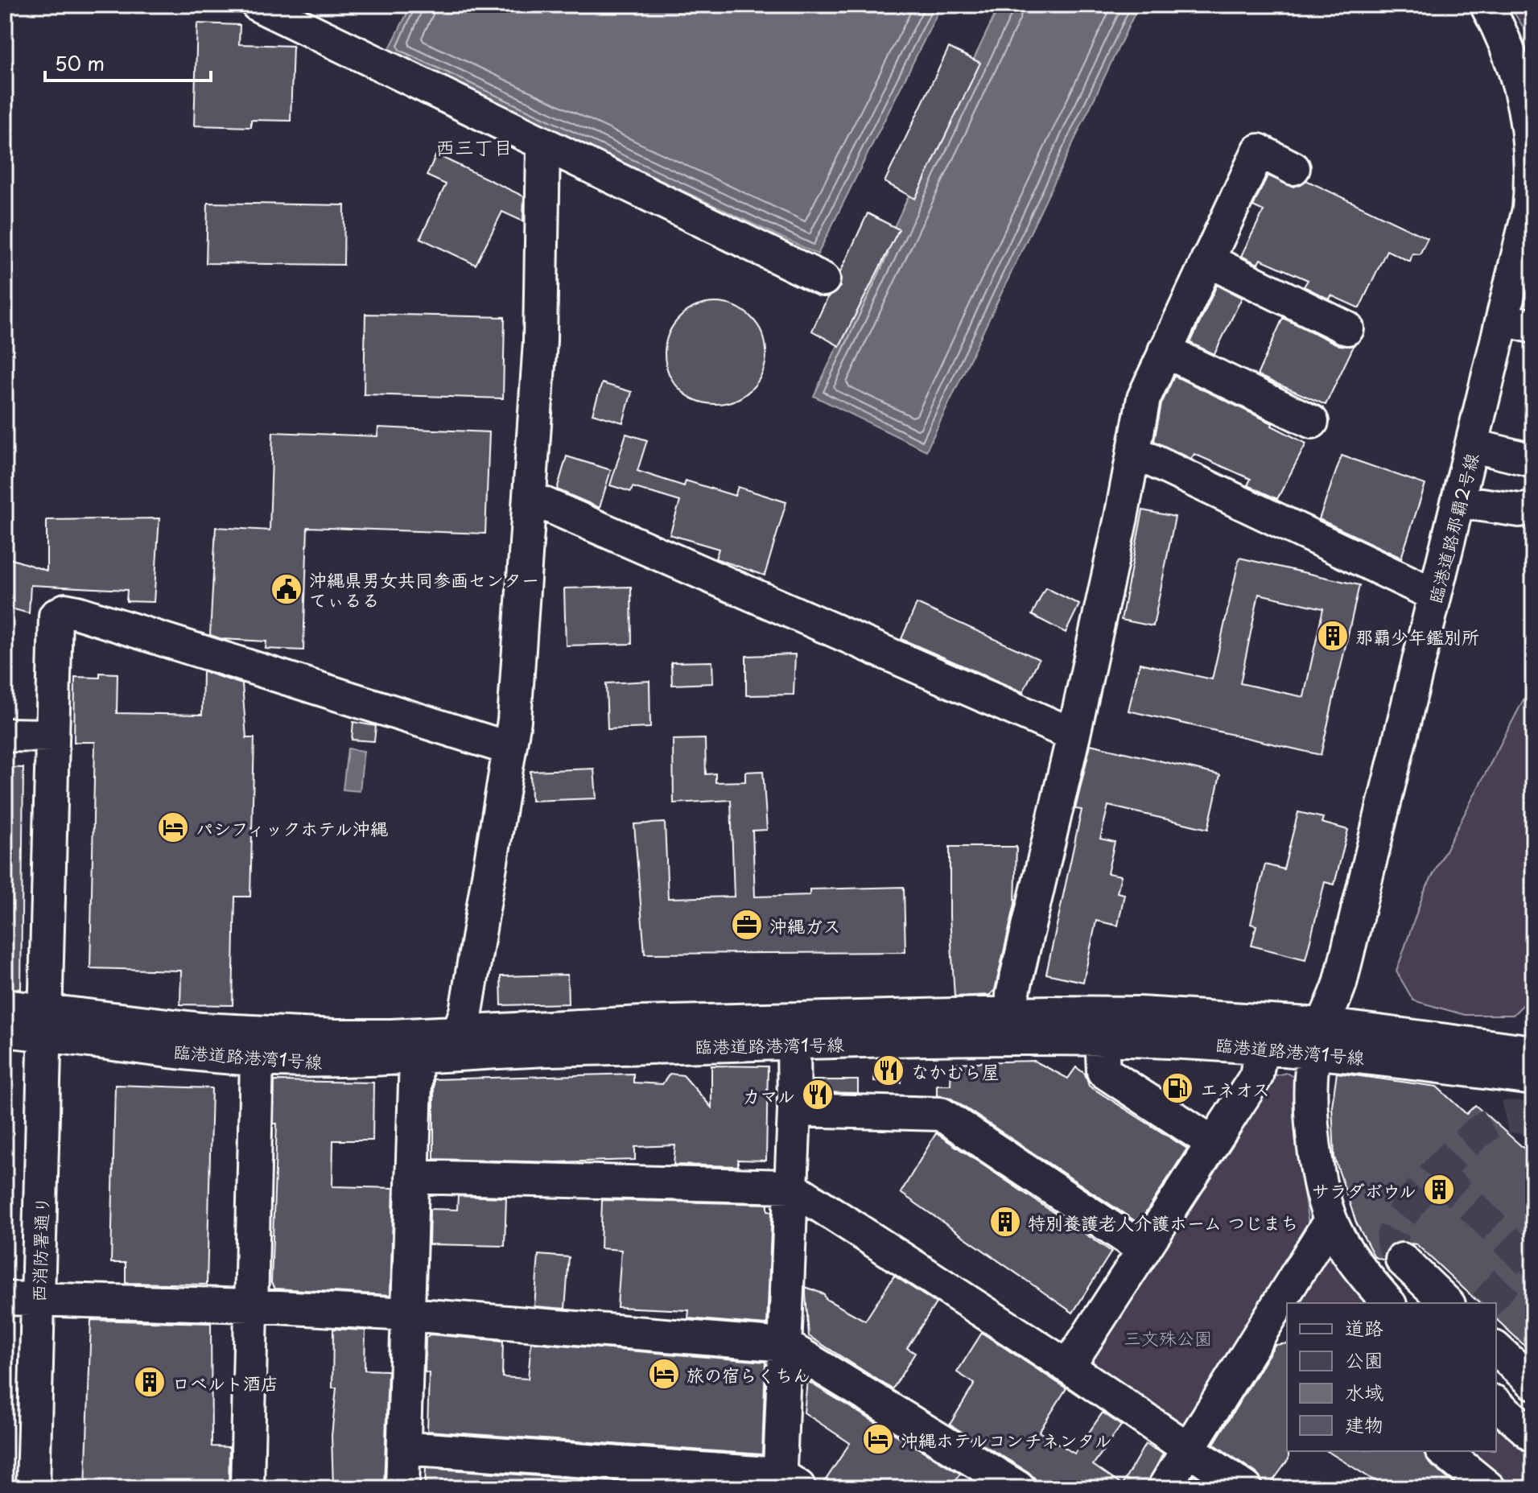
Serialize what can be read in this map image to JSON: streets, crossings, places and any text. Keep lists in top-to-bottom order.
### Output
{
  "streets": {
    "street": ["臨港道路那覇2号線", "臨港道路港湾1号線", "西消防署通り"]
  },
  "crossings": [
    ["臨港道路那覇2号線", "臨港道路港湾1号線"],
    ["臨港道路港湾1号線", "西消防署通り"]
  ],
  "districts": ["西三丁目"],
  "parks": ["三文殊公園"],
  "places": {
    "public building": ["沖縄県男女共同参画センター てぃるる"],
    "building": [
      "那覇少年鑑別所",
      "サラダボウル",
      "特別養護老人介護ホーム つじまち",
      "ロベルト酒店"
    ],
    "hotel": ["パシフィックホテル沖縄", "旅の宿らくちん", "沖縄ホテルコンチネンタル"],
    "office": ["沖縄ガス"],
    "restaurant": ["なかむら屋", "カマル"],
    "fuel station": ["エネオス"]
  },
  "legend": [
    "道路",
    "公園",
    "水域",
    "建物"
  ],
  "scale_bar": "50 m"
}
